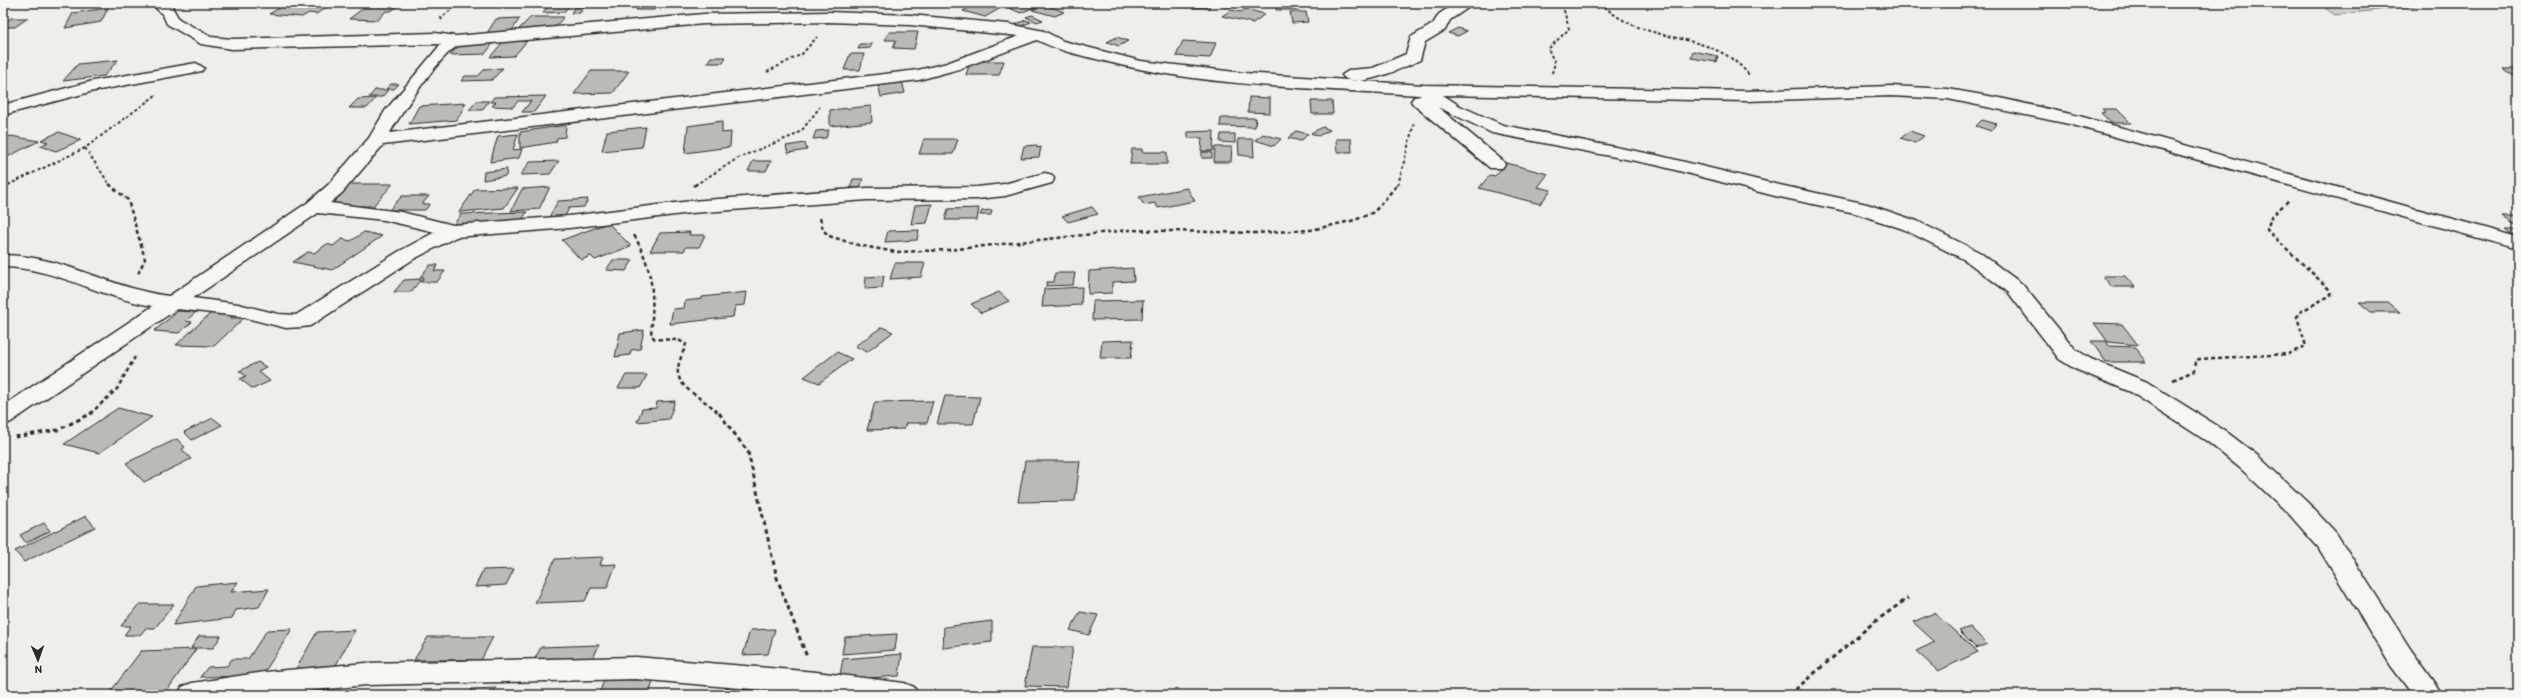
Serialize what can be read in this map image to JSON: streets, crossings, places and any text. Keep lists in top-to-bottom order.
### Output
{
  "north": "bottom"
}
